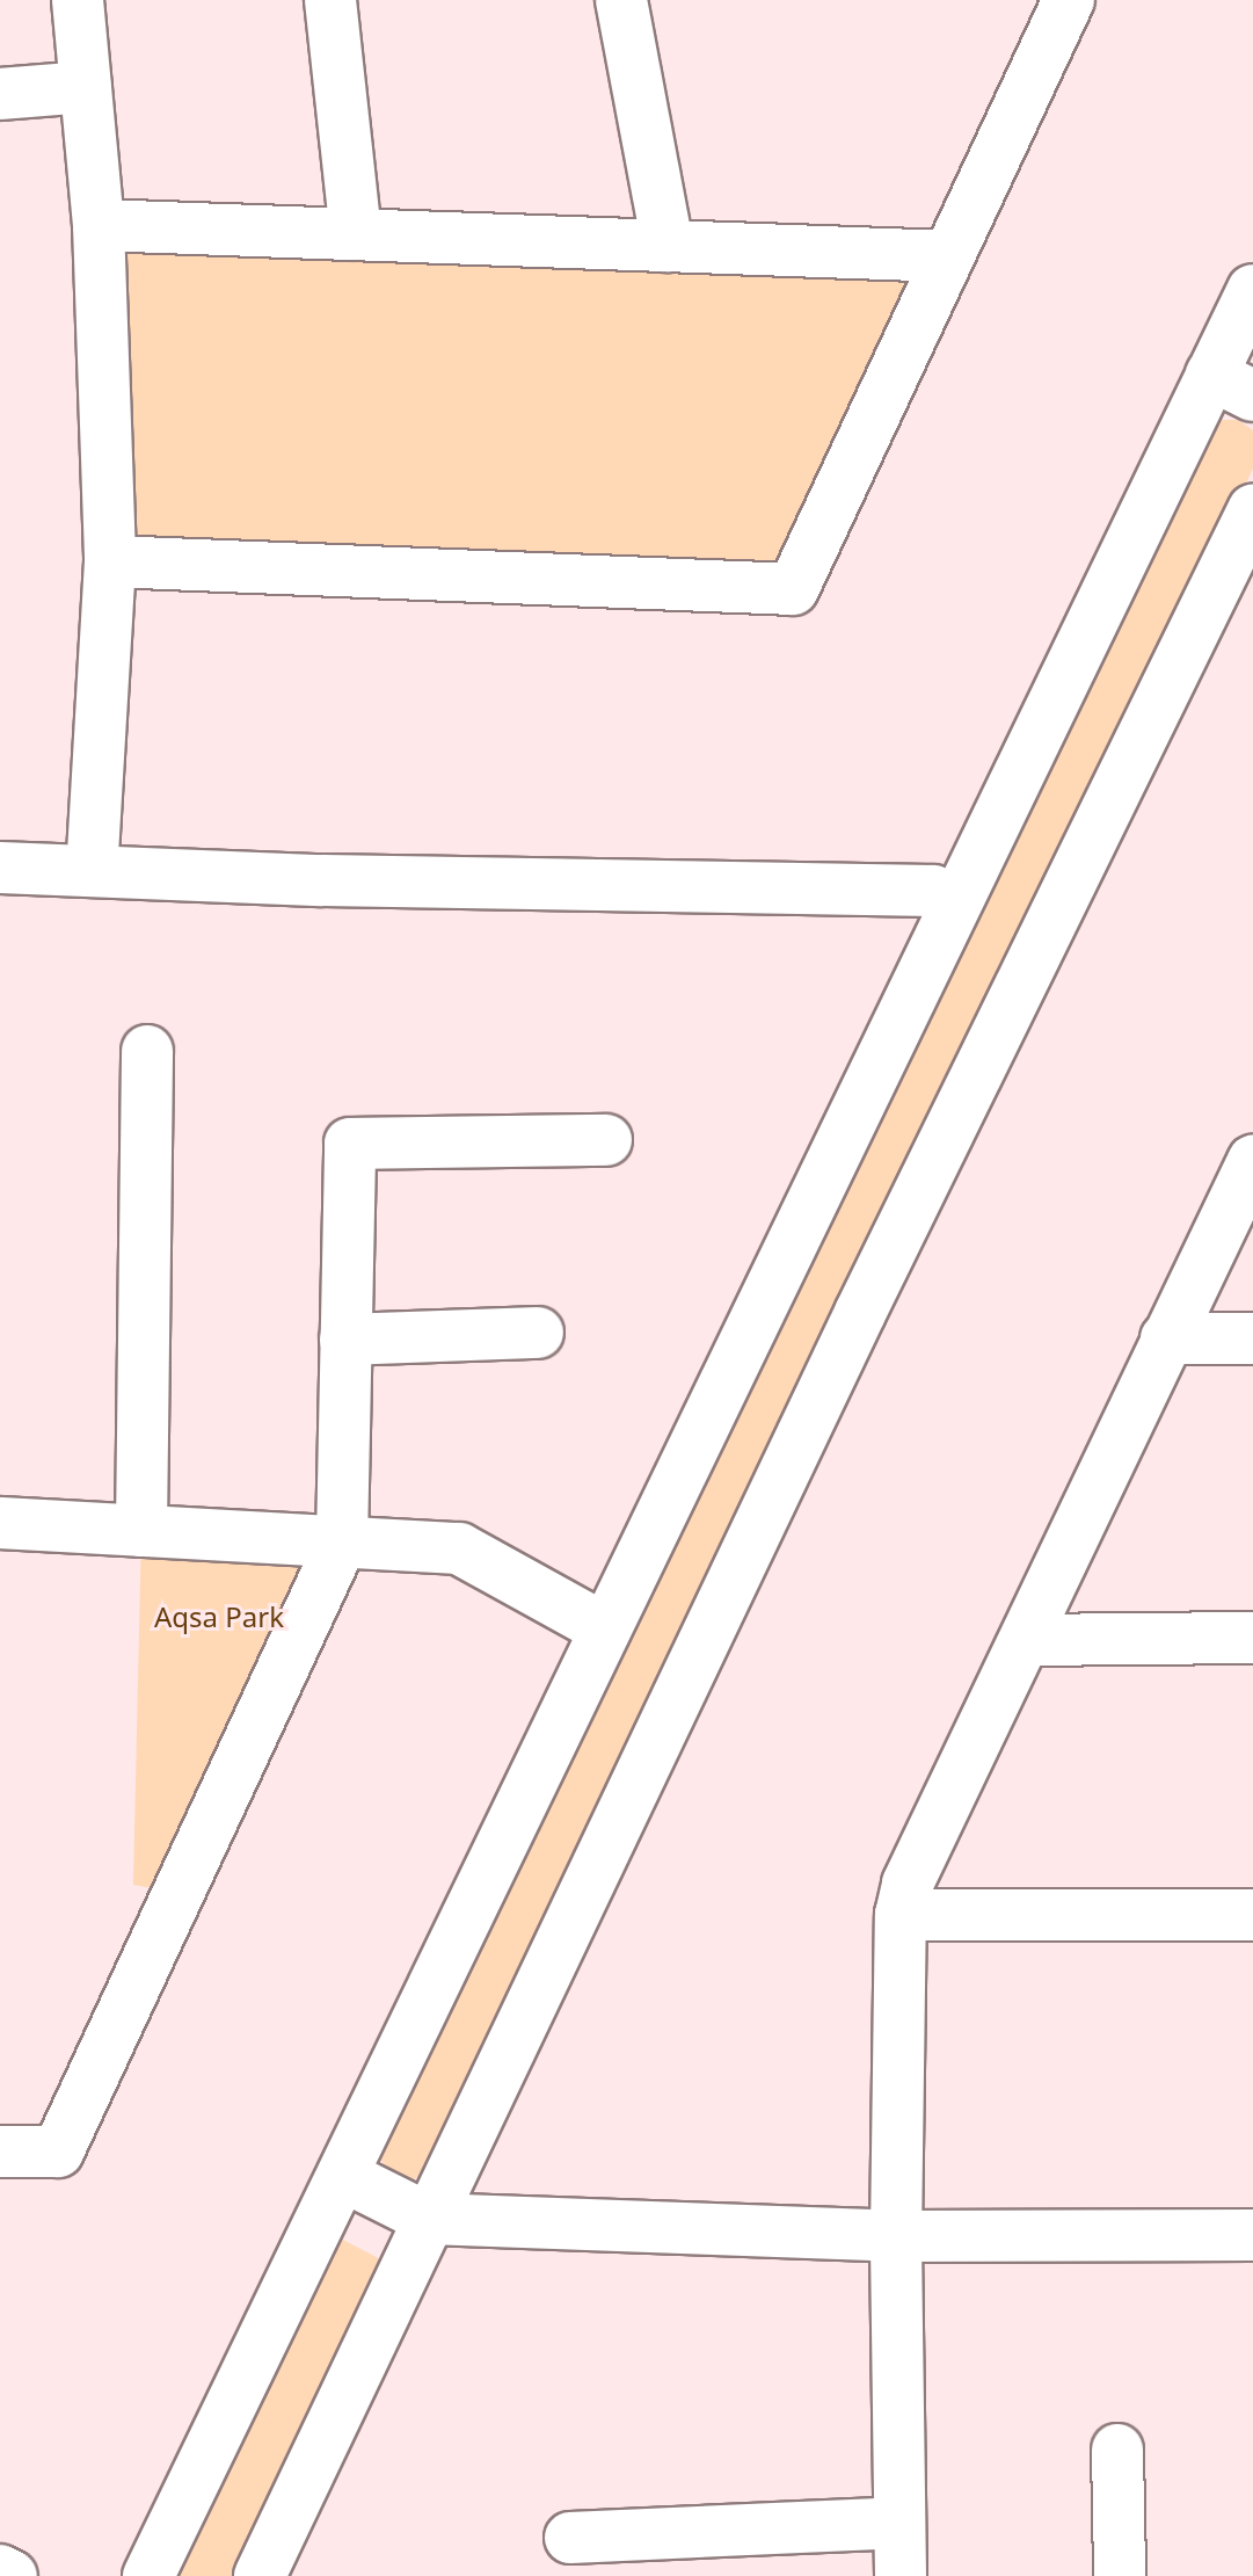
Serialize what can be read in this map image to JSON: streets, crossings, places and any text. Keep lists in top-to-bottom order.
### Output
{
  "parks": ["Aqsa Park"]
}
